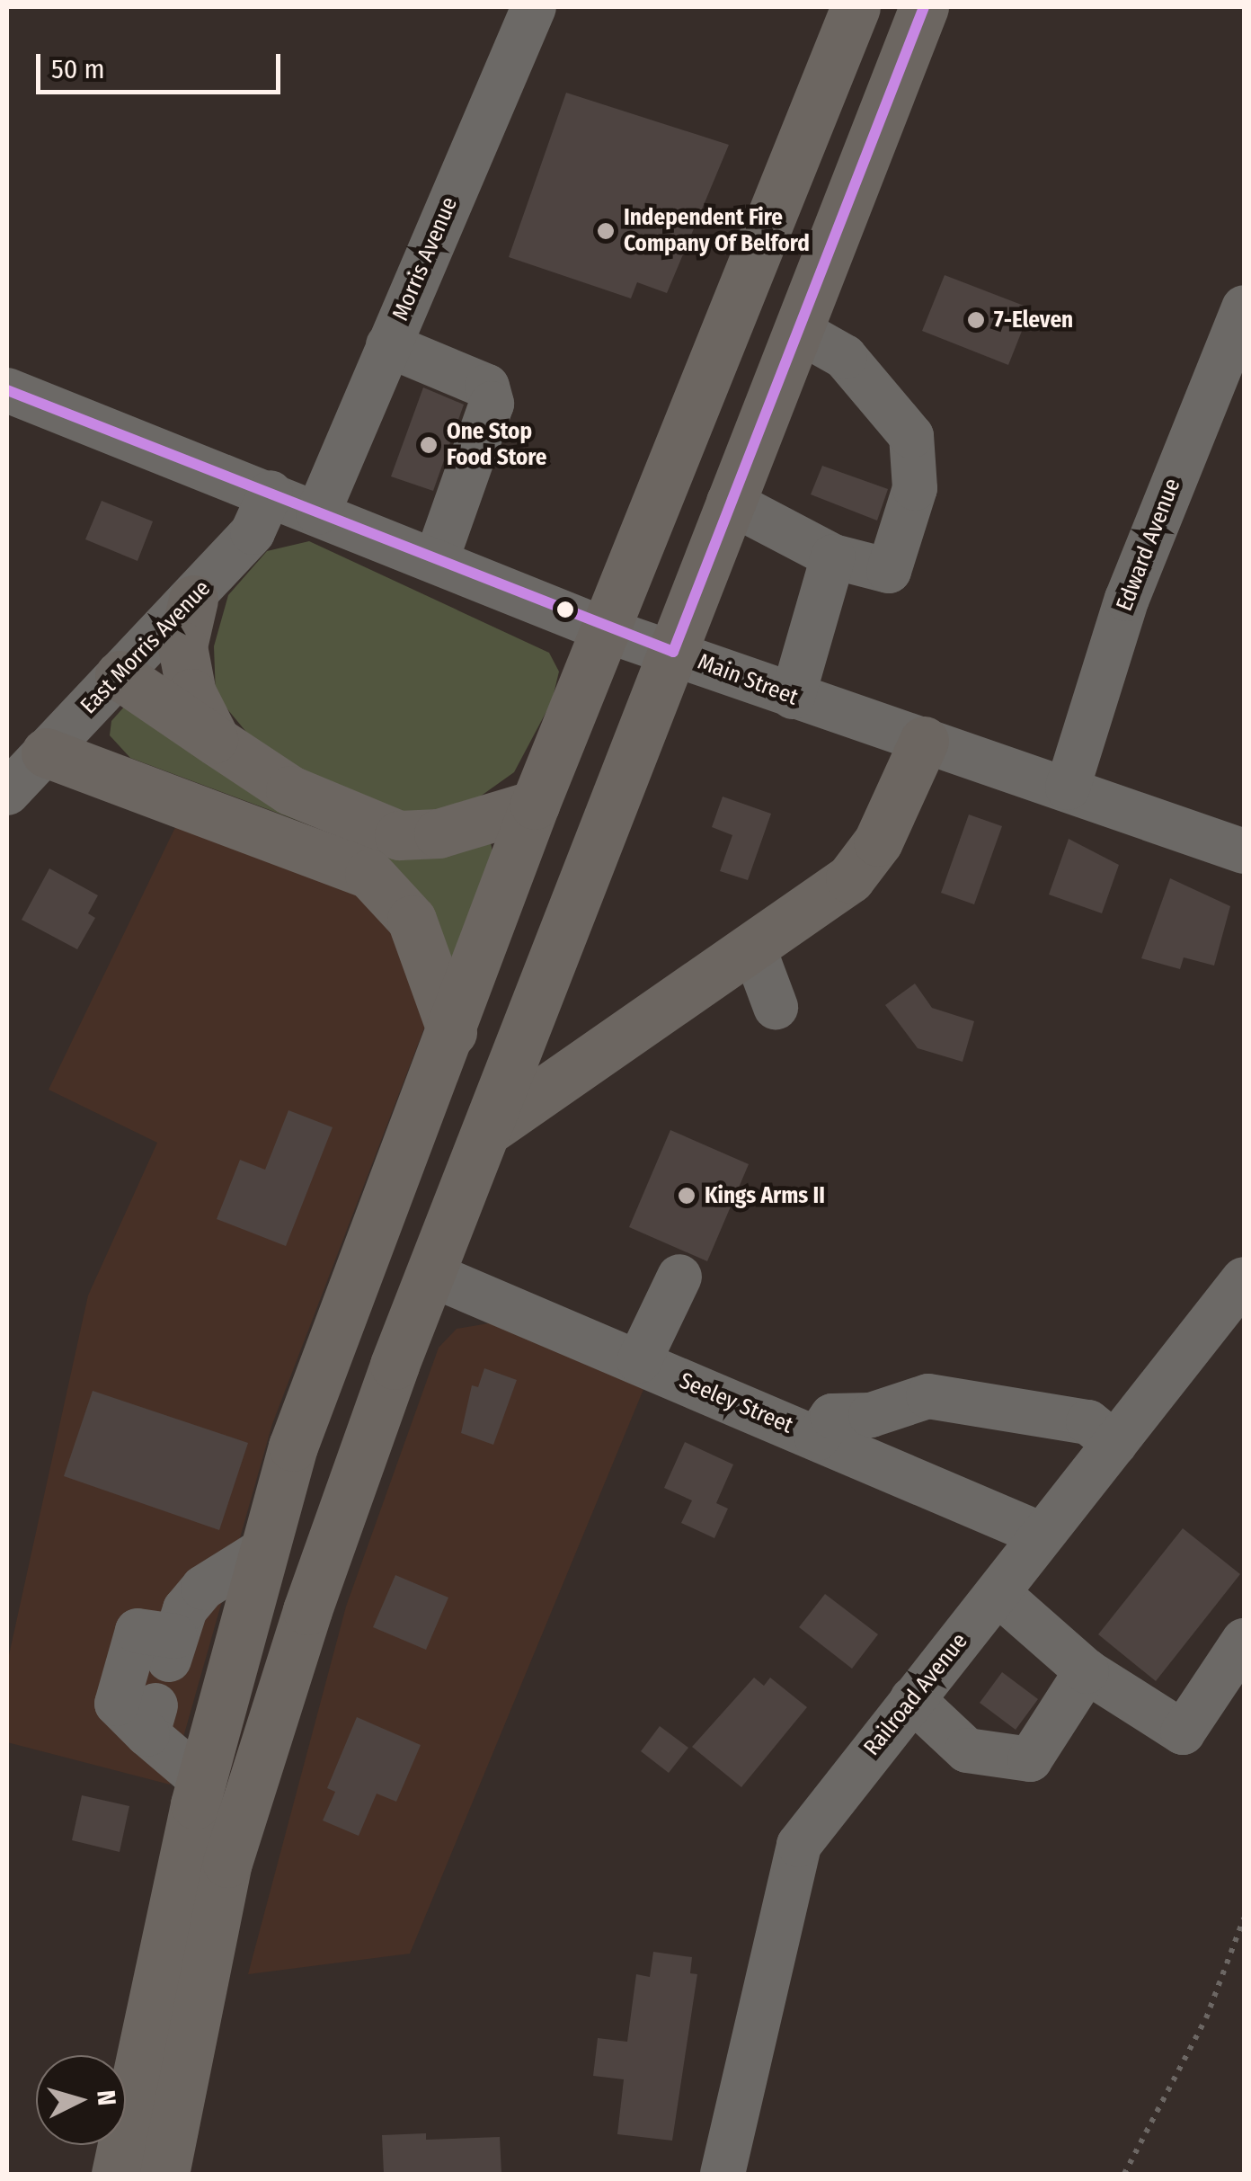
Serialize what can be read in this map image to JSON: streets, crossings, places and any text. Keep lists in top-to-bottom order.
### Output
{
  "streets": {
    "street": [
      "Morris Avenue",
      "Edward Avenue",
      "East Morris Avenue",
      "Main Street",
      "Seeley Street",
      "Railroad Avenue"
    ]
  },
  "crossings": [
    ["Morris Avenue", "Main Street"],
    ["Edward Avenue", "Main Street"],
    ["East Morris Avenue", "Main Street"],
    ["Seeley Street", "Railroad Avenue"]
  ],
  "places": [
    "Independent Fire Company Of Belford",
    "7-Eleven",
    "One Stop Food Store",
    "Kings Arms II"
  ],
  "scale_bar": "50 m",
  "north": "right"
}
